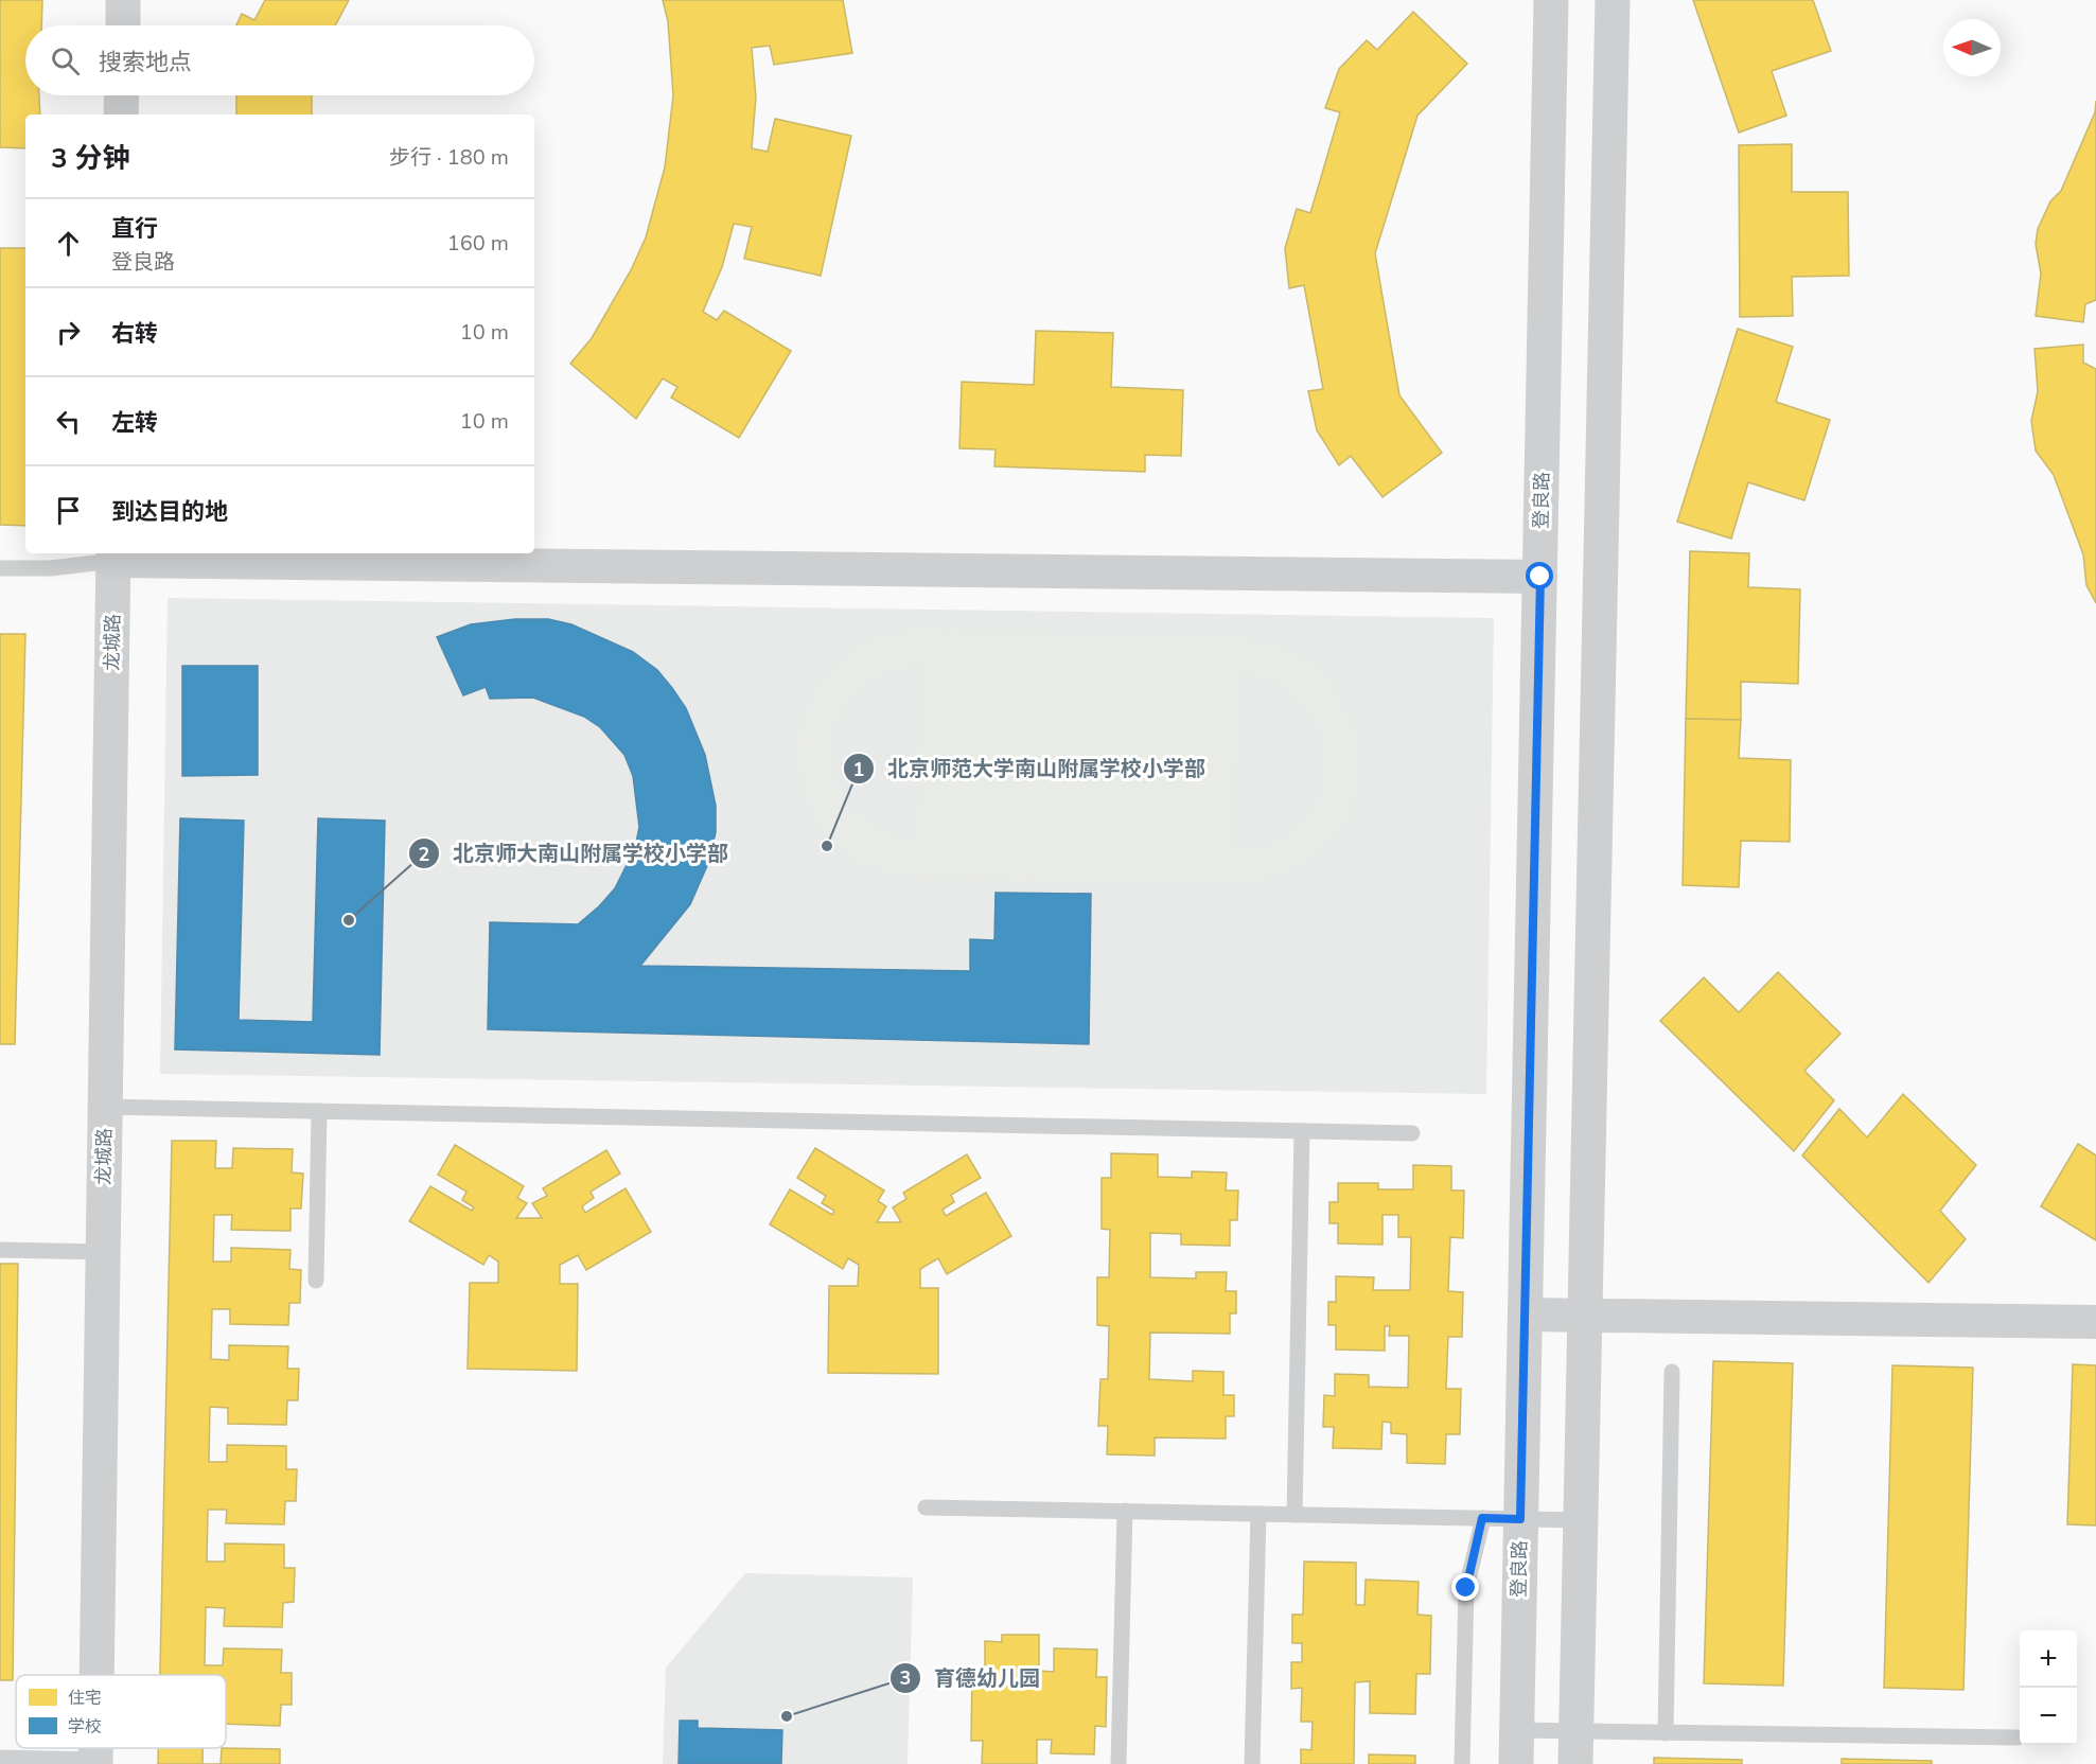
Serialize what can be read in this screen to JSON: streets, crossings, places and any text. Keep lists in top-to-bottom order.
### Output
{
  "streets": {
    "street": ["登良路", "龙城路"]
  },
  "places": ["北京师范大学南山附属学校小学部", "北京师大南山附属学校小学部", "育德幼儿园"],
  "legend": ["住宅", "学校"],
  "north": "left",
  "page": {
    "search": "搜索地点",
    "heading": ["3 分钟", "步行 · 180 m"],
    "list": [
      ["直行", "登良路", "160 m"],
      ["右转", "10 m"],
      ["左转", "10 m"],
      "到达目的地"
    ],
    "map_buttons": ["+", "−"]
  }
}
